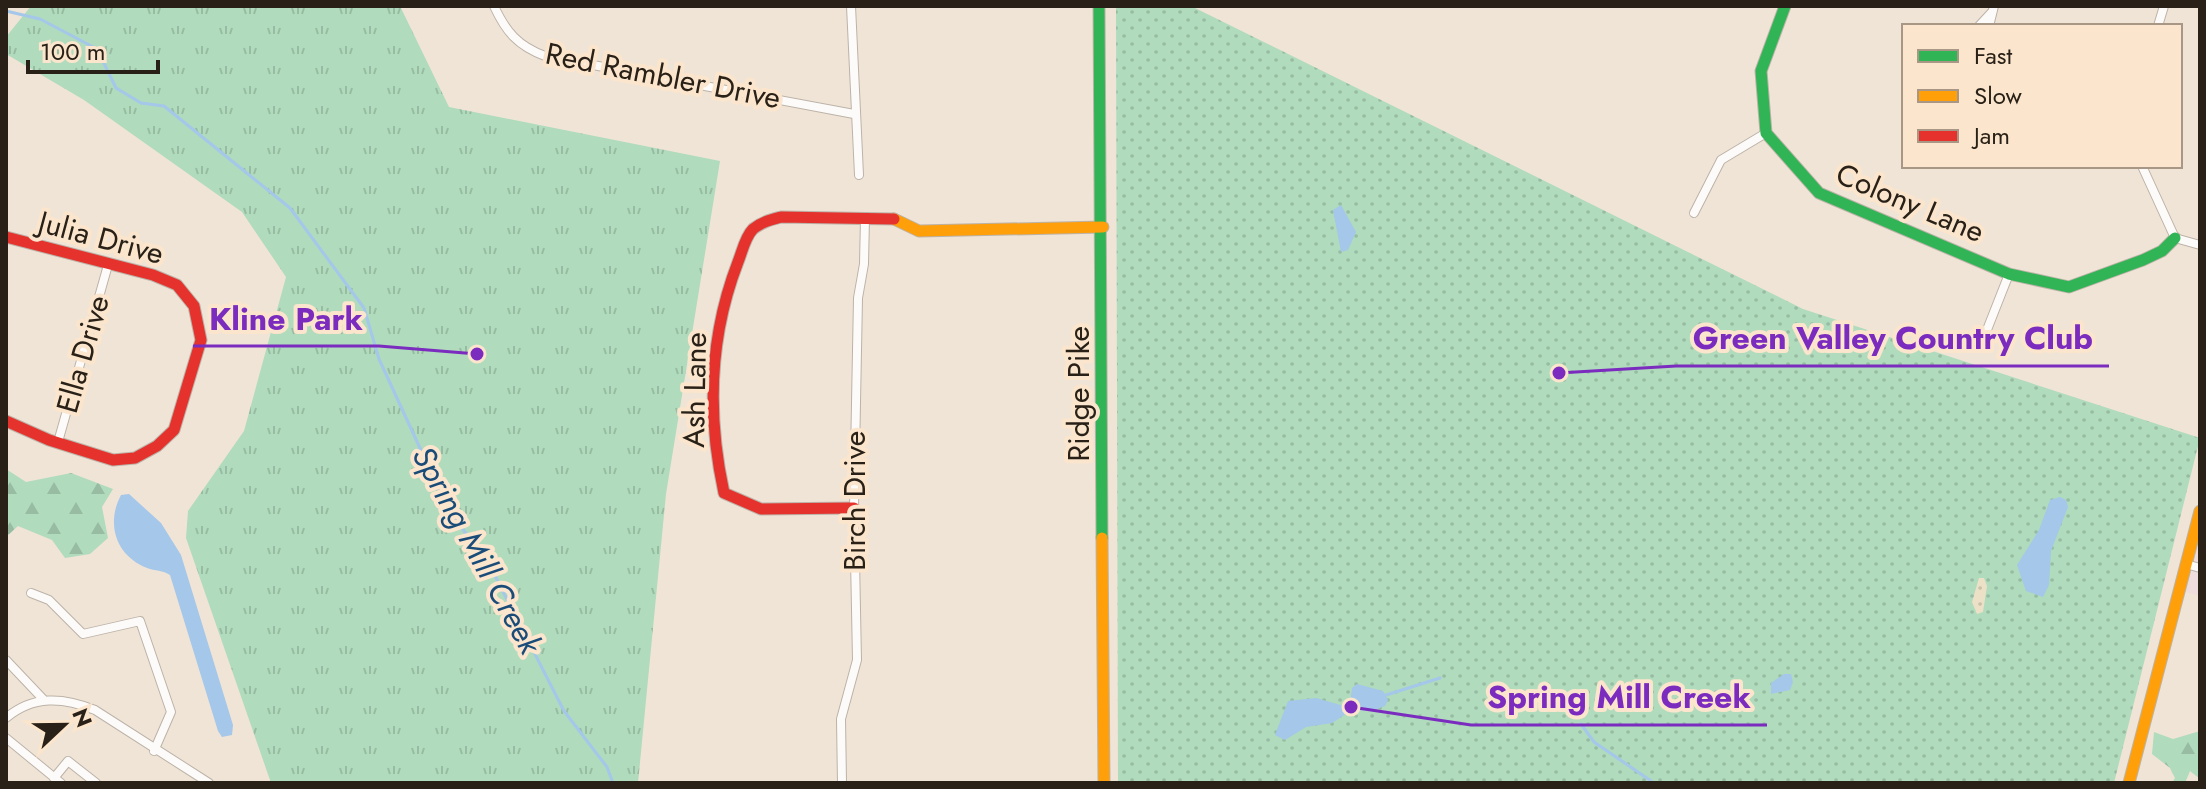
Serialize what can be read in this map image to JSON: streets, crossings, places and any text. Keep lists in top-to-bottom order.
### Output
{
  "streets": {
    "street": [
      "Red Rambler Drive",
      "Colony Lane",
      "Julia Drive",
      "Ella Drive",
      "Ash Lane",
      "Ridge Pike",
      "Birch Drive"
    ]
  },
  "crossings": [
    ["Julia Drive", "Ella Drive"],
    ["Ash Lane", "Ridge Pike"],
    ["Ash Lane", "Birch Drive"]
  ],
  "water": ["Spring Mill Creek"],
  "places": ["Kline Park", "Green Valley Country Club", "Spring Mill Creek"],
  "legend": ["Fast", "Slow", "Jam"],
  "scale_bar": "100 m",
  "north": "right"
}
